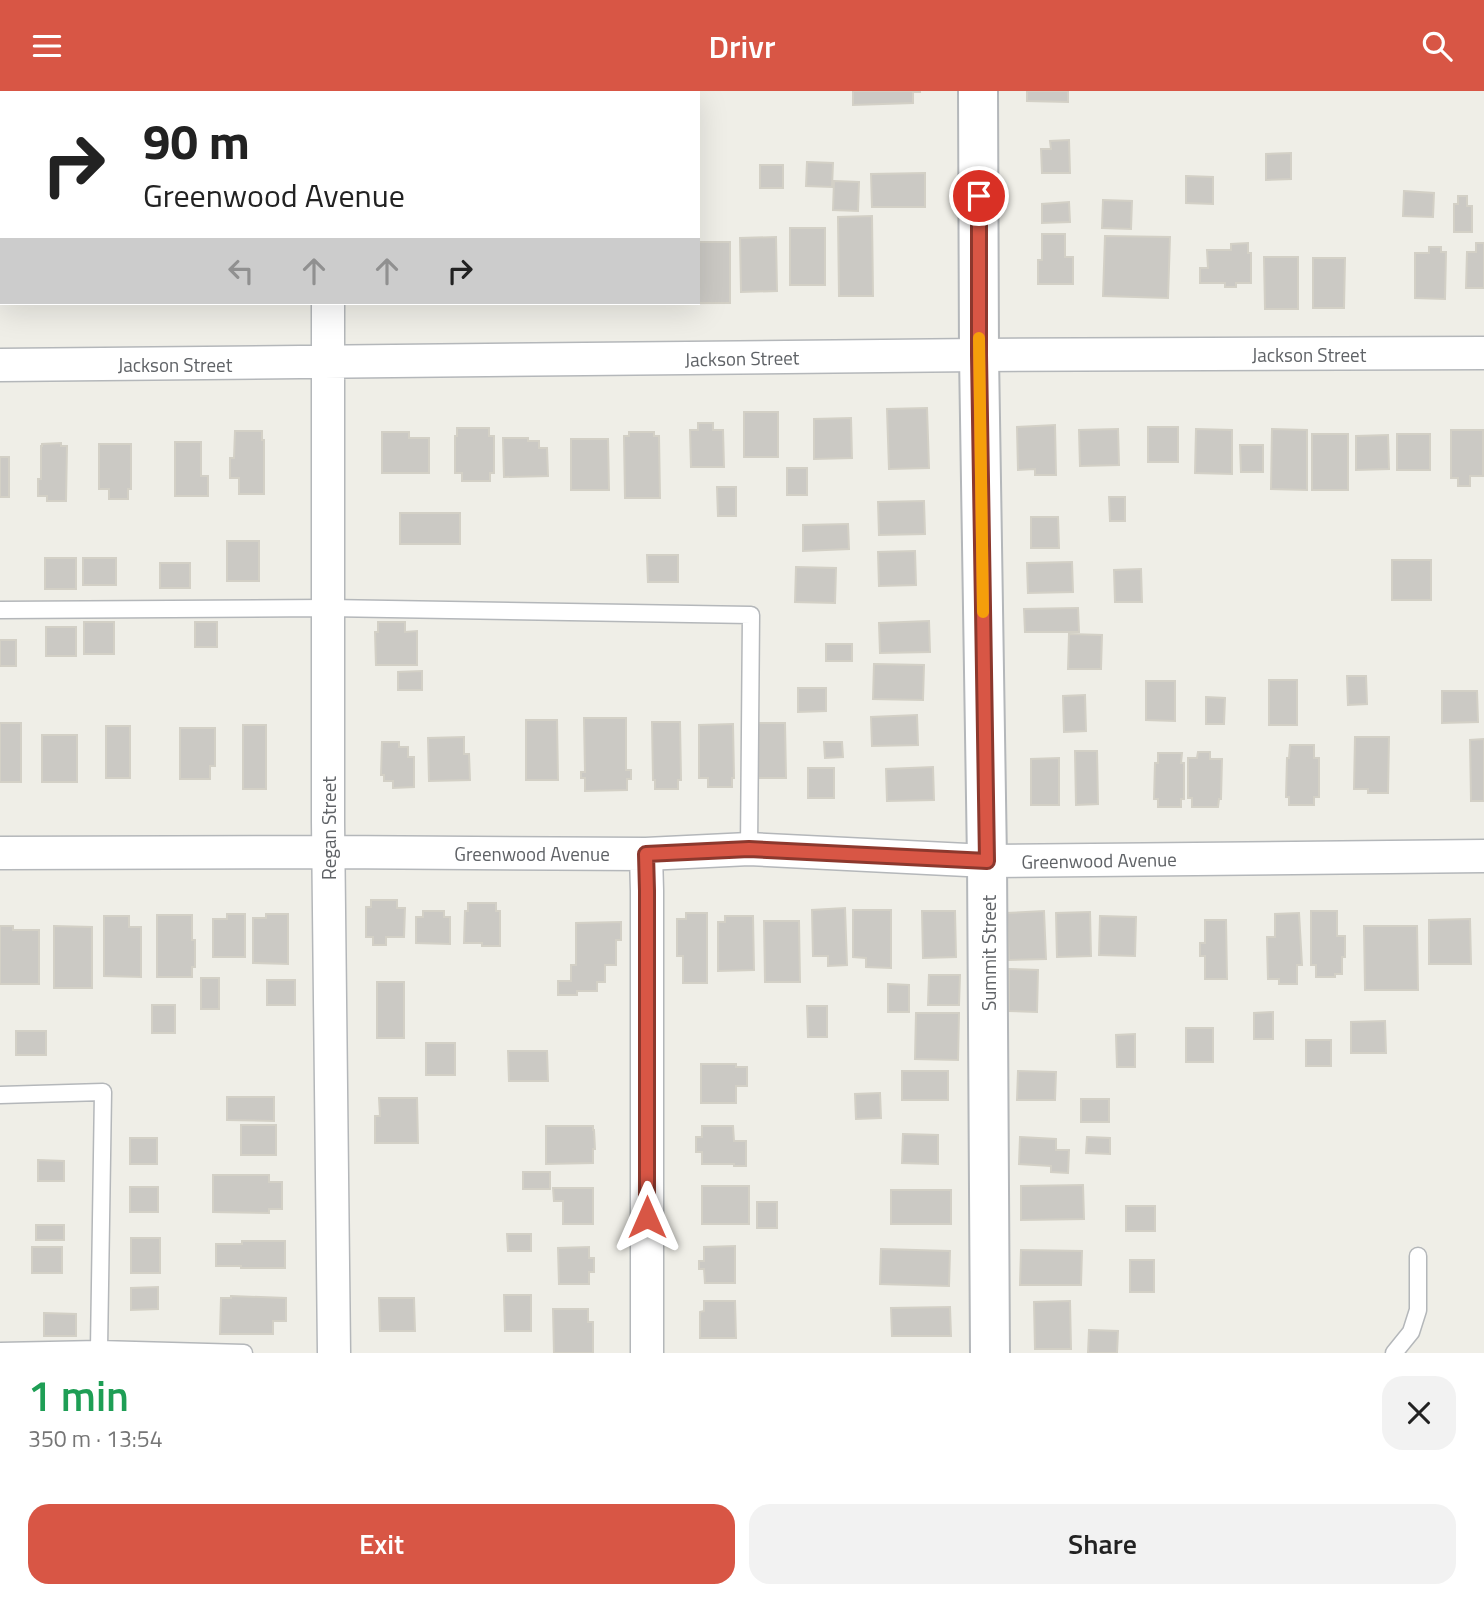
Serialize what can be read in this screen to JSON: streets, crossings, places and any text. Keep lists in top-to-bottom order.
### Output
{
  "streets": {
    "street": [
      "Jackson Street",
      "Regan Street",
      "Greenwood Avenue",
      "Summit Street"
    ]
  },
  "crossings": [
    ["Jackson Street", "Regan Street"],
    ["Jackson Street", "Summit Street"],
    ["Regan Street", "Greenwood Avenue"],
    ["Greenwood Avenue", "Summit Street"]
  ],
  "page": {
    "header": "Drivr",
    "turn": ["90 m", "Greenwood Avenue"],
    "heading": ["1 min", "350 m · 13:54"],
    "buttons": ["Exit", "Share"]
  }
}
